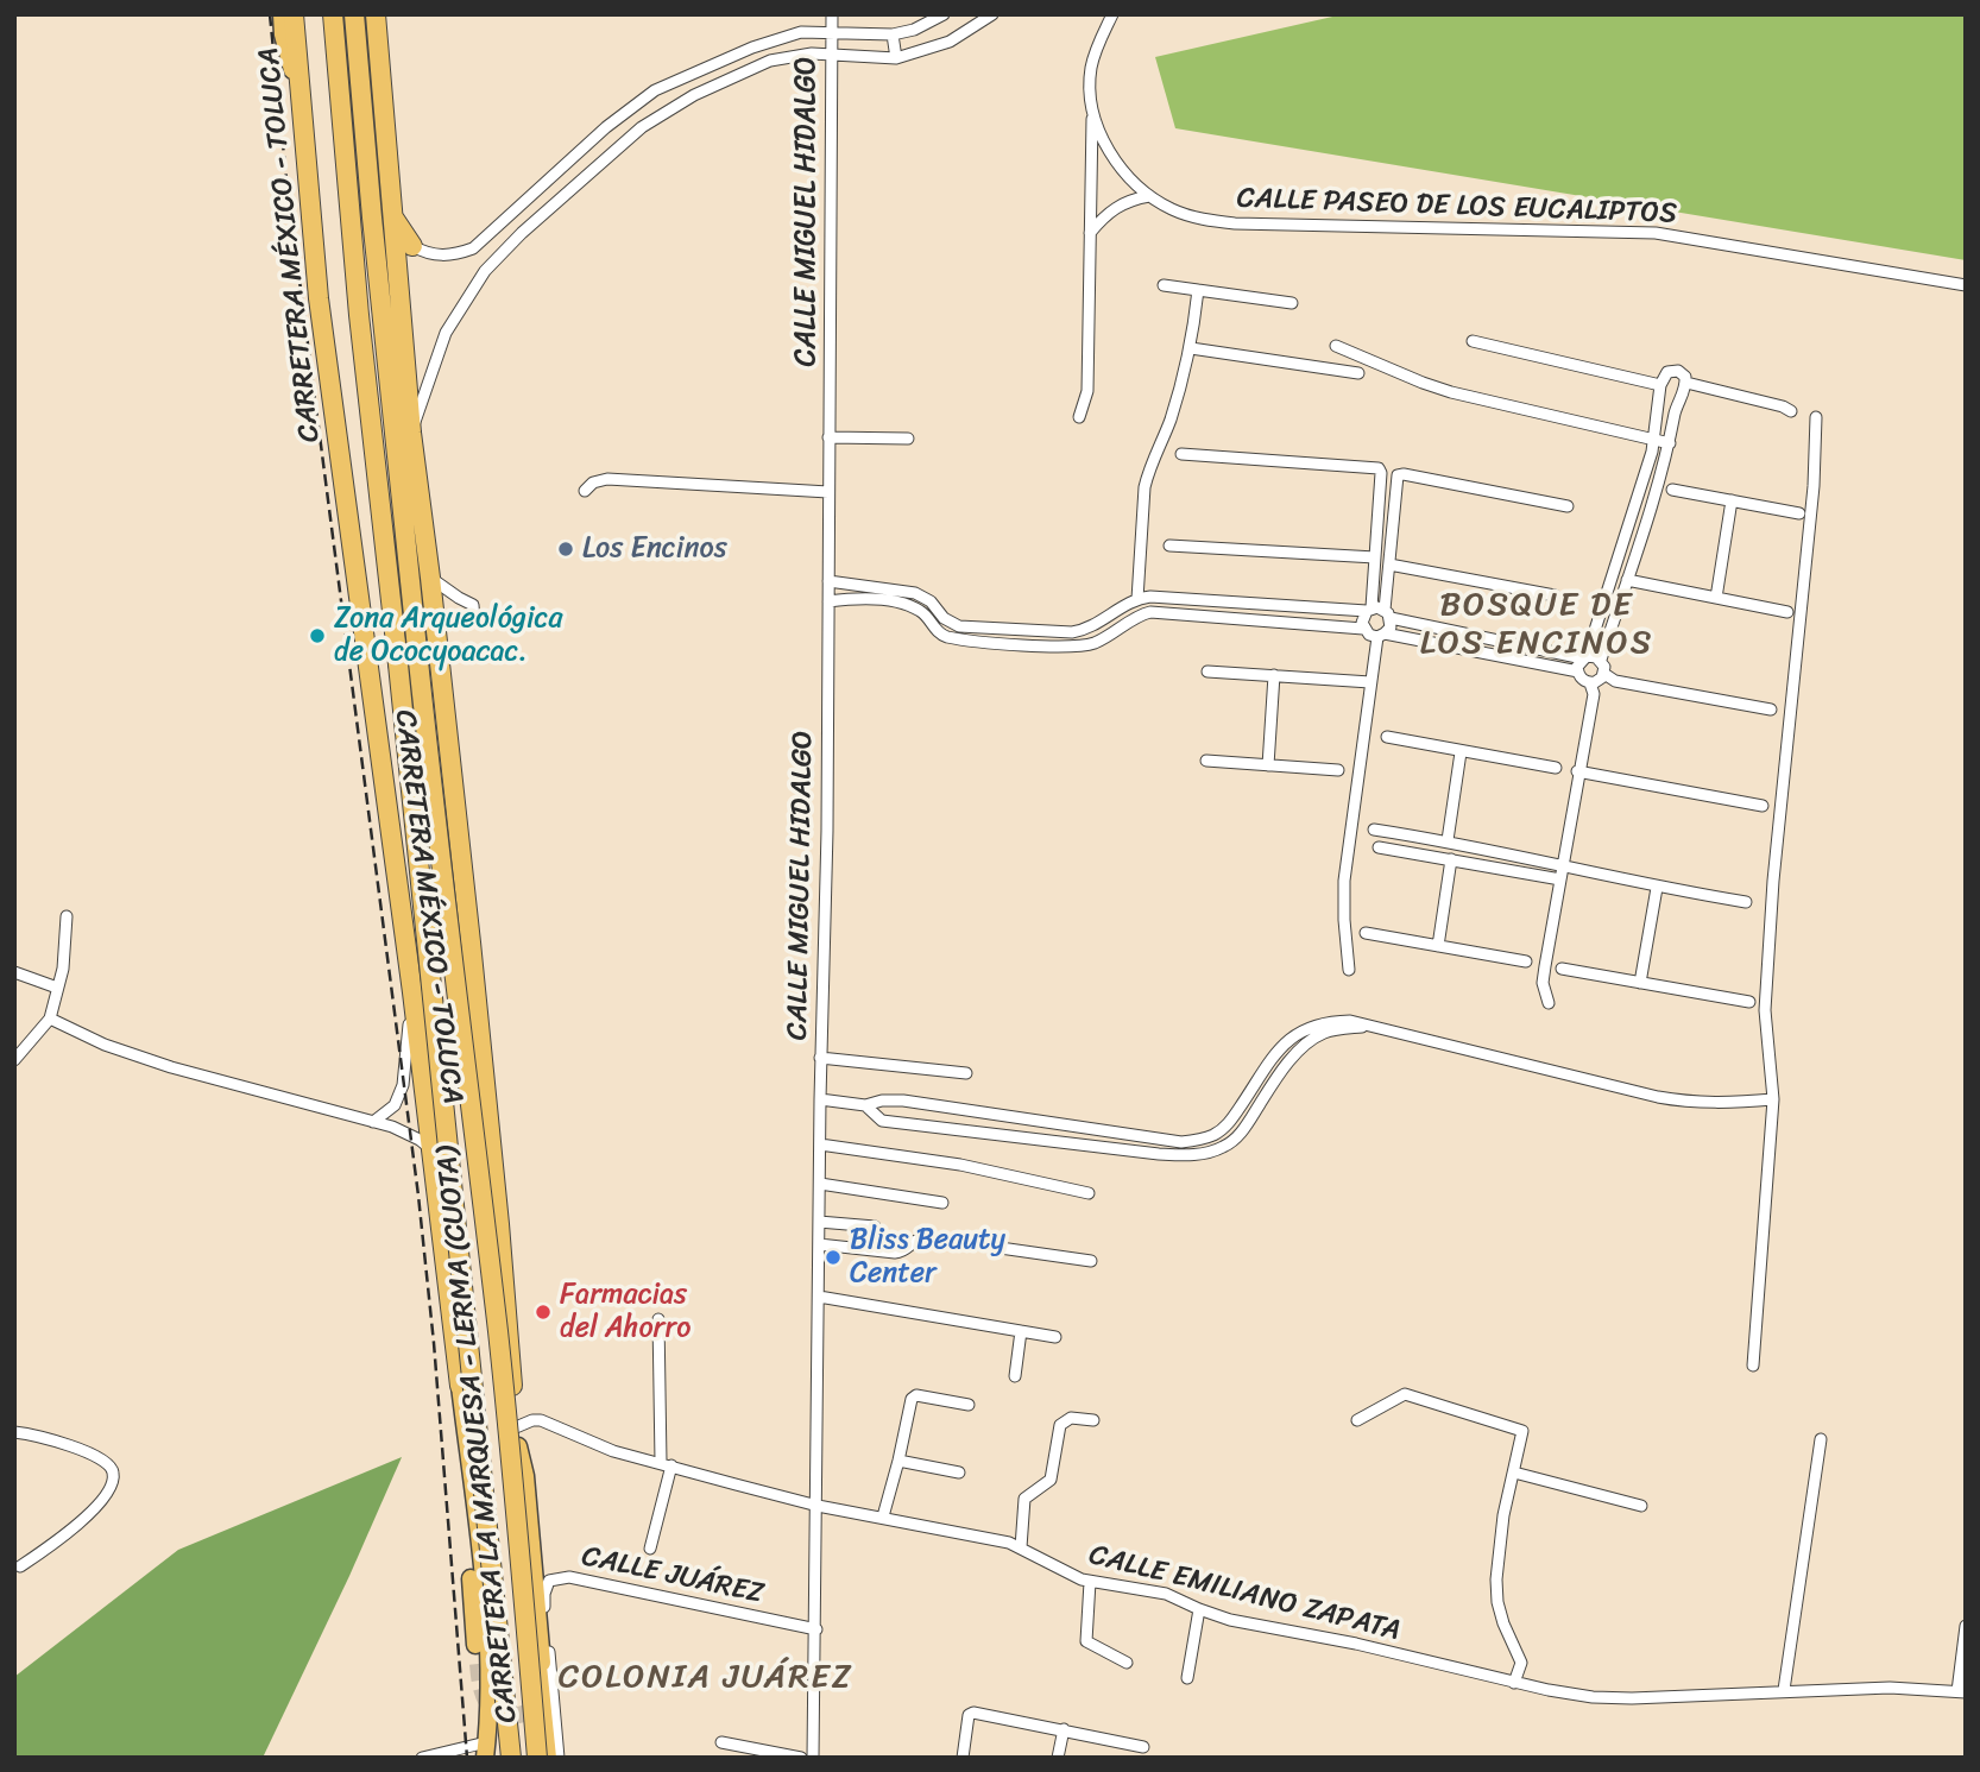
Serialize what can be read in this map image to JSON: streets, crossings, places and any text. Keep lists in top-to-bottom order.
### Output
{
  "streets": {
    "highway": ["CARRETERA MÉXICO - TOLUCA", "CARRETERA LA MARQUESA - LERMA (CUOTA)"],
    "street": [
      "CALLE PASEO DE LOS EUCALIPTOS",
      "CALLE MIGUEL HIDALGO",
      "CALLE JUÁREZ",
      "CALLE EMILIANO ZAPATA"
    ]
  },
  "crossings": [
    ["CALLE MIGUEL HIDALGO", "CALLE JUÁREZ"],
    ["CALLE MIGUEL HIDALGO", "CALLE EMILIANO ZAPATA"],
    ["CARRETERA MÉXICO - TOLUCA", "CALLE EMILIANO ZAPATA"]
  ],
  "districts": ["BOSQUE DE LOS ENCINOS", "COLONIA JUÁREZ"],
  "places": [
    "Los Encinos",
    "Zona Arqueológica de Ococyoacac.",
    "Bliss Beauty Center",
    "Farmacias del Ahorro"
  ]
}
